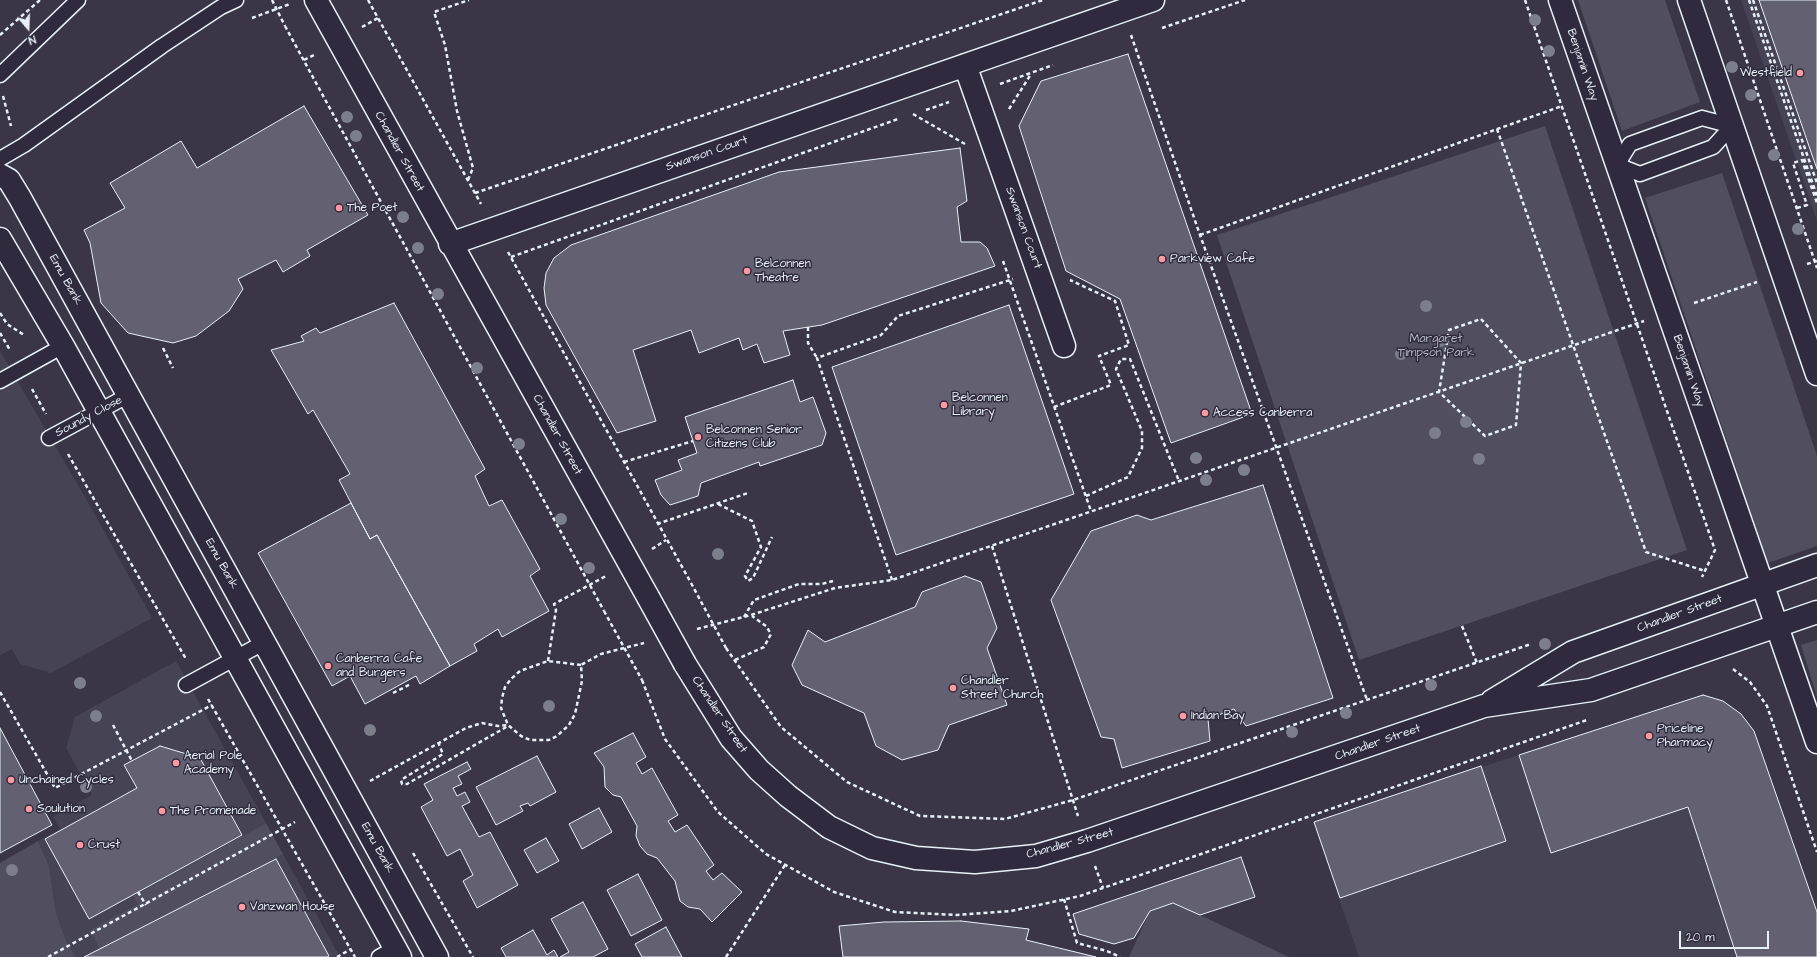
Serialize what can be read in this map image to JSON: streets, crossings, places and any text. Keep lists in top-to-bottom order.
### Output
{
  "streets": {
    "street": [
      "Benjamin Way",
      "Chandler Street",
      "Swanson Court",
      "Emu Bank"
    ],
    "lane": ["Soundy Close"]
  },
  "crossings": [
    ["Benjamin Way", "Chandler Street"],
    ["Chandler Street", "Swanson Court"],
    ["Emu Bank", "Soundy Close"]
  ],
  "parks": ["Margaret Timpson Park"],
  "places": [
    "Westfield",
    "The Poet",
    "Parkview Cafe",
    "Belconnen Theatre",
    "Belconnen Library",
    "Access Canberra",
    "Belconnen Senior Citizens Club",
    "Canberra Cafe and Burgers",
    "Chandler Street Church",
    "Indian Bay",
    "Priceline Pharmacy",
    "Aerial Pole Academy",
    "Unchained Cycles",
    "Soulution",
    "The Promenade",
    "Crust",
    "Vanzwan House"
  ],
  "scale_bar": "20 m",
  "north": "bottom"
}
